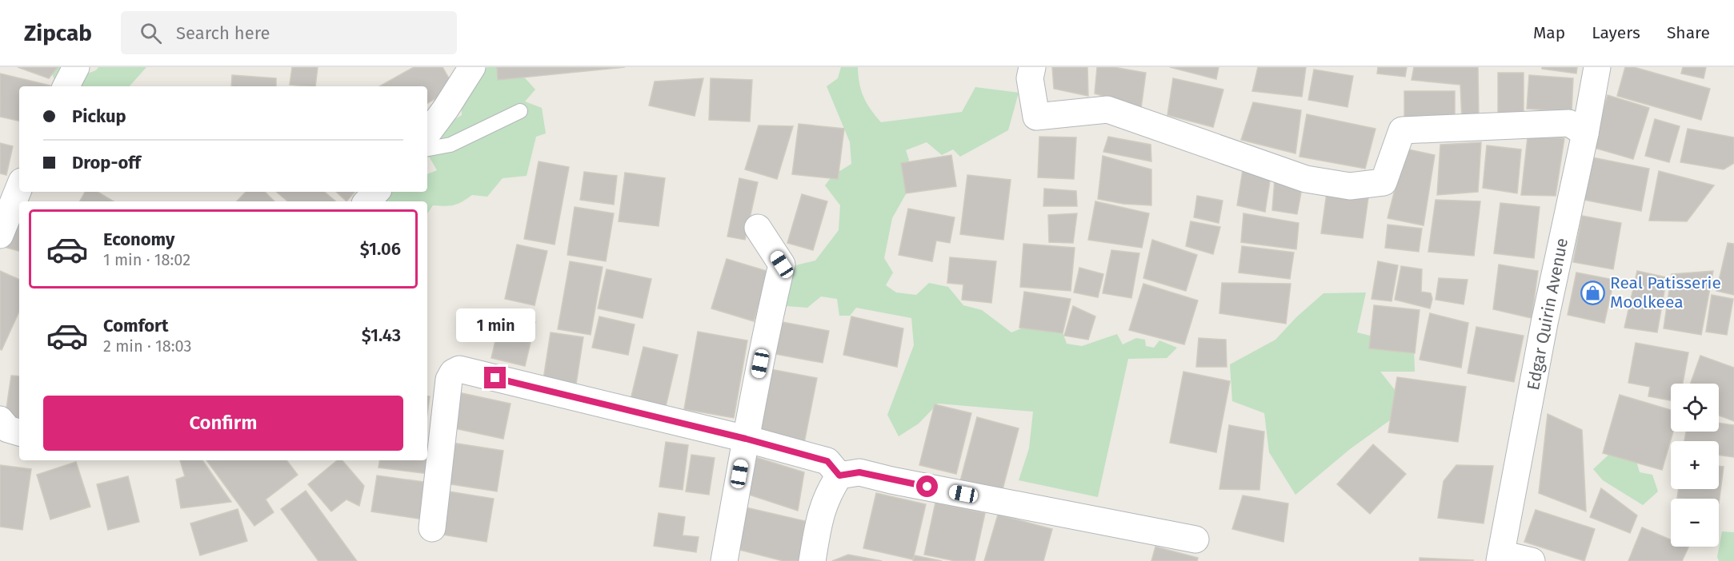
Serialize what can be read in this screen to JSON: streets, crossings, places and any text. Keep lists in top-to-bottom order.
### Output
{
  "streets": {
    "street": ["Edgar Quirin Avenue"]
  },
  "places": {
    "shop": ["Real Patisserie Moolkeea"]
  },
  "page": {
    "header": "Zipcab",
    "search": "Search here",
    "nav": ["Map", "Layers", "Share"],
    "banner": ["Pickup", "Drop-off"],
    "list": [
      {
        "name": "Economy",
        "note": "1 min · 18:02",
        "value": "$1.06"
      },
      {
        "name": "Comfort",
        "note": "2 min · 18:03",
        "value": "$1.43"
      }
    ],
    "bubble": "1 min",
    "map_buttons": ["+", "−"],
    "buttons": "Confirm"
  }
}
